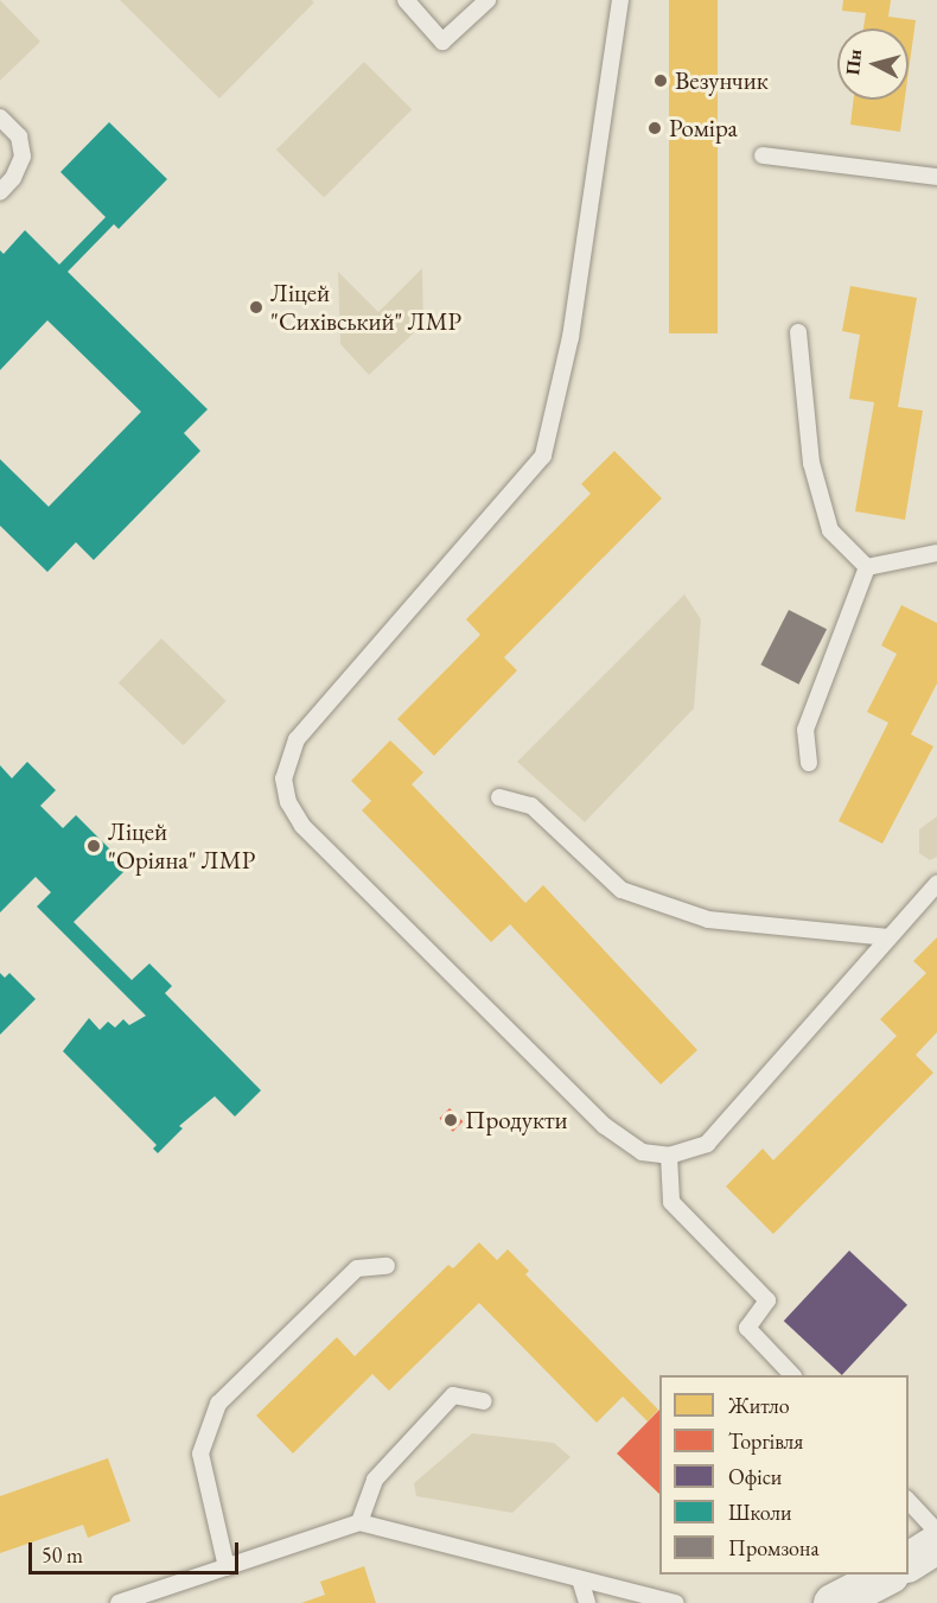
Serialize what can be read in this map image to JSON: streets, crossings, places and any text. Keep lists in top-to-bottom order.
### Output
{
  "places": [
    "Везунчик",
    "Роміра",
    "Ліцей \"Сихівський\" ЛМР",
    "Ліцей \"Оріяна\" ЛМР",
    "Продукти"
  ],
  "legend": [
    "Житло",
    "Торгівля",
    "Офіси",
    "Школи",
    "Промзона"
  ],
  "scale_bar": "50 m",
  "north": "left"
}
